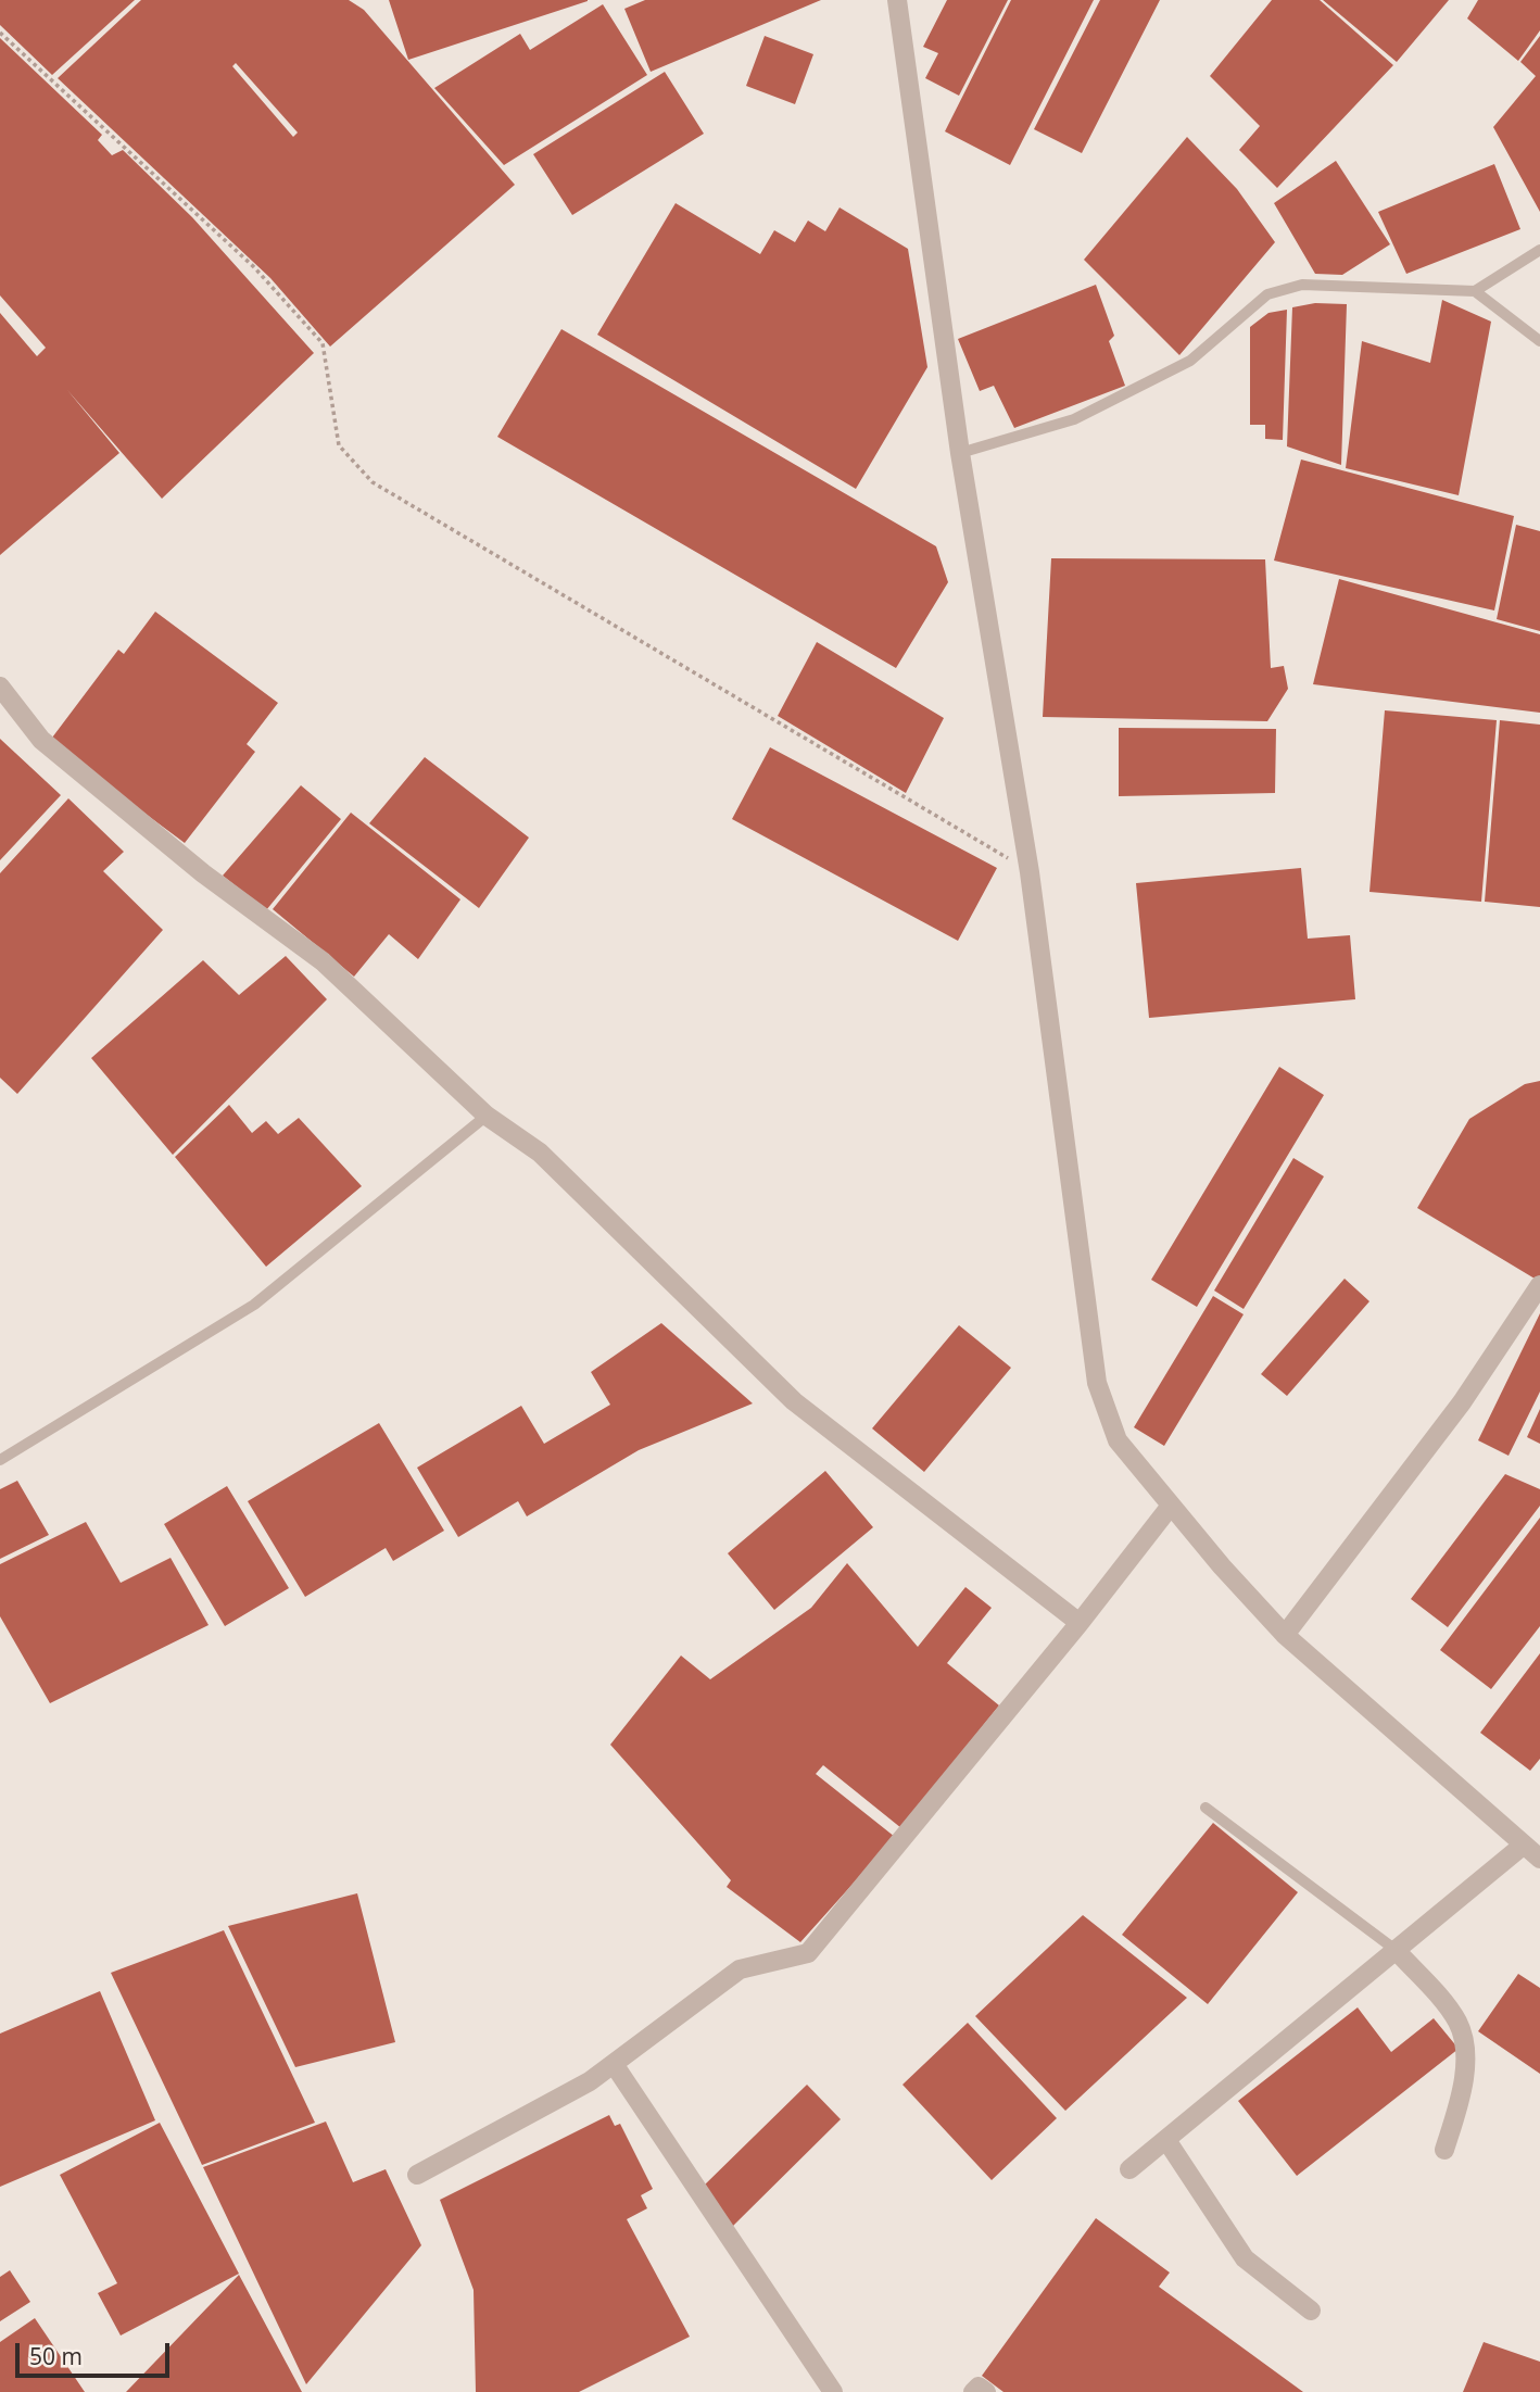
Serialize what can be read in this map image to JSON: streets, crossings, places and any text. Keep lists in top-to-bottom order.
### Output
{
  "scale_bar": "50 m"
}
